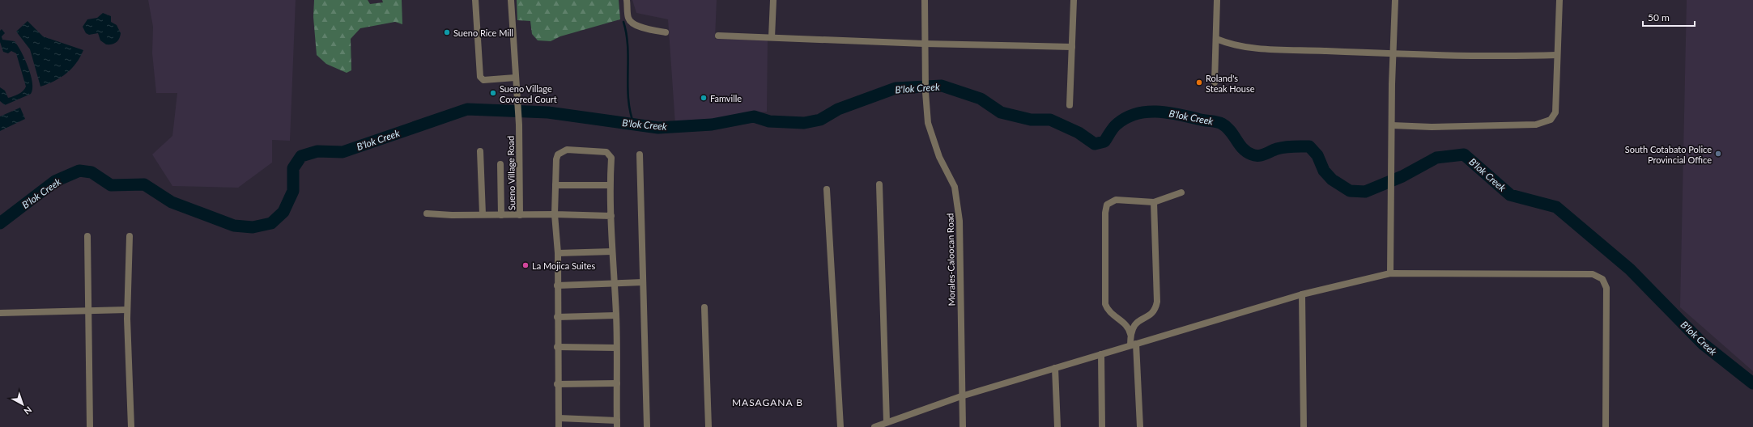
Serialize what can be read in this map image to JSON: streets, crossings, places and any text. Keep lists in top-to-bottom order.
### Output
{
  "streets": {
    "street": ["Sueno Village Road", "Morales-Caloocan Road"]
  },
  "districts": ["MASAGANA B"],
  "water": ["B'lok Creek"],
  "places": [
    "Sueno Rice Mill",
    "Roland's Steak House",
    "Sueno Village Covered Court",
    "Famville",
    "South Cotabato Police Provincial Office",
    "La Mojica Suites"
  ],
  "scale_bar": "50 m",
  "north": "bottom right"
}
